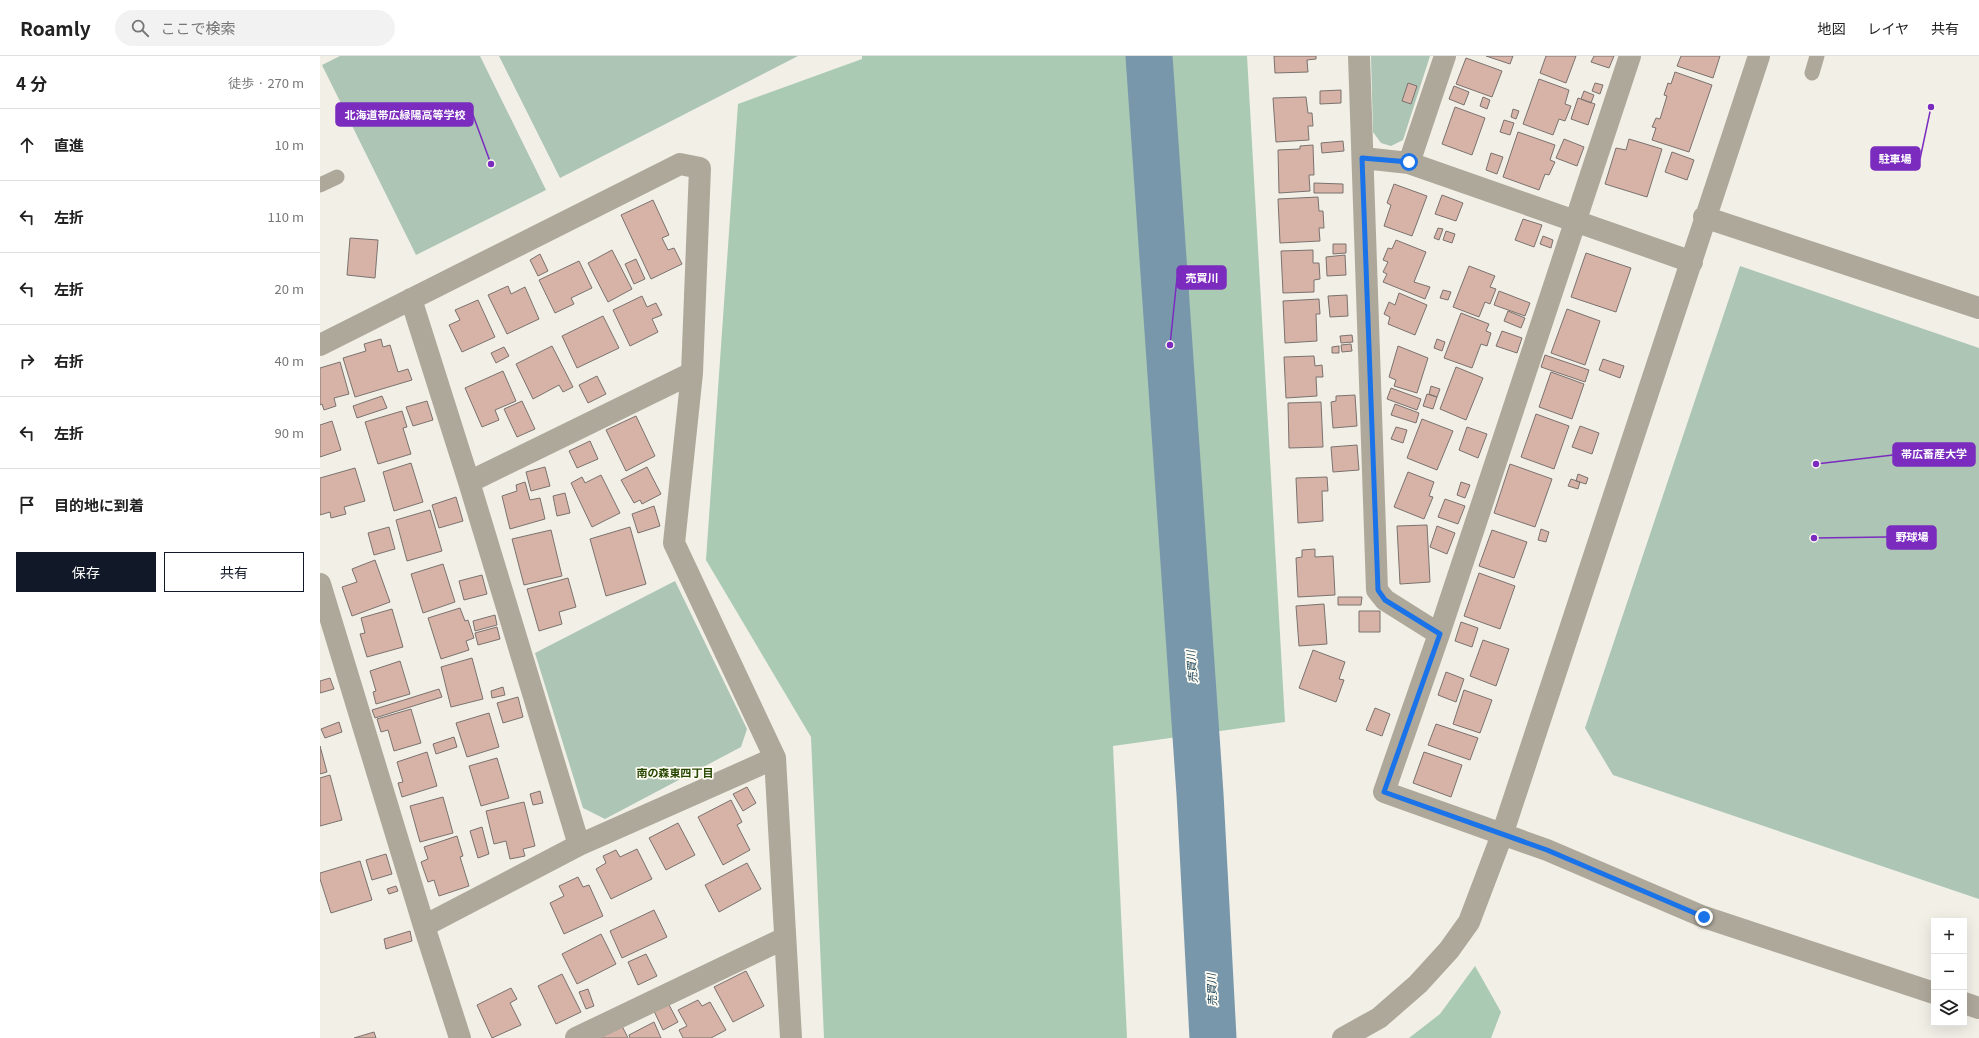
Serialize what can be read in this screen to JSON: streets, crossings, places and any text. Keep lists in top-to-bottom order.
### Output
{
  "districts": ["南の森東四丁目"],
  "water": ["売買川"],
  "places": [
    "駐車場",
    "北海道帯広緑陽高等学校",
    "売買川",
    "帯広畜産大学",
    "野球場"
  ],
  "page": {
    "header": "Roamly",
    "search": "ここで検索",
    "nav": ["地図", "レイヤ", "共有"],
    "heading": ["4 分", "徒歩 · 270 m"],
    "list": [
      ["直進", "10 m"],
      ["左折", "110 m"],
      ["左折", "20 m"],
      ["右折", "40 m"],
      ["左折", "90 m"],
      "目的地に到着"
    ],
    "buttons": ["保存", "共有"],
    "map_buttons": ["+", "−"]
  }
}
